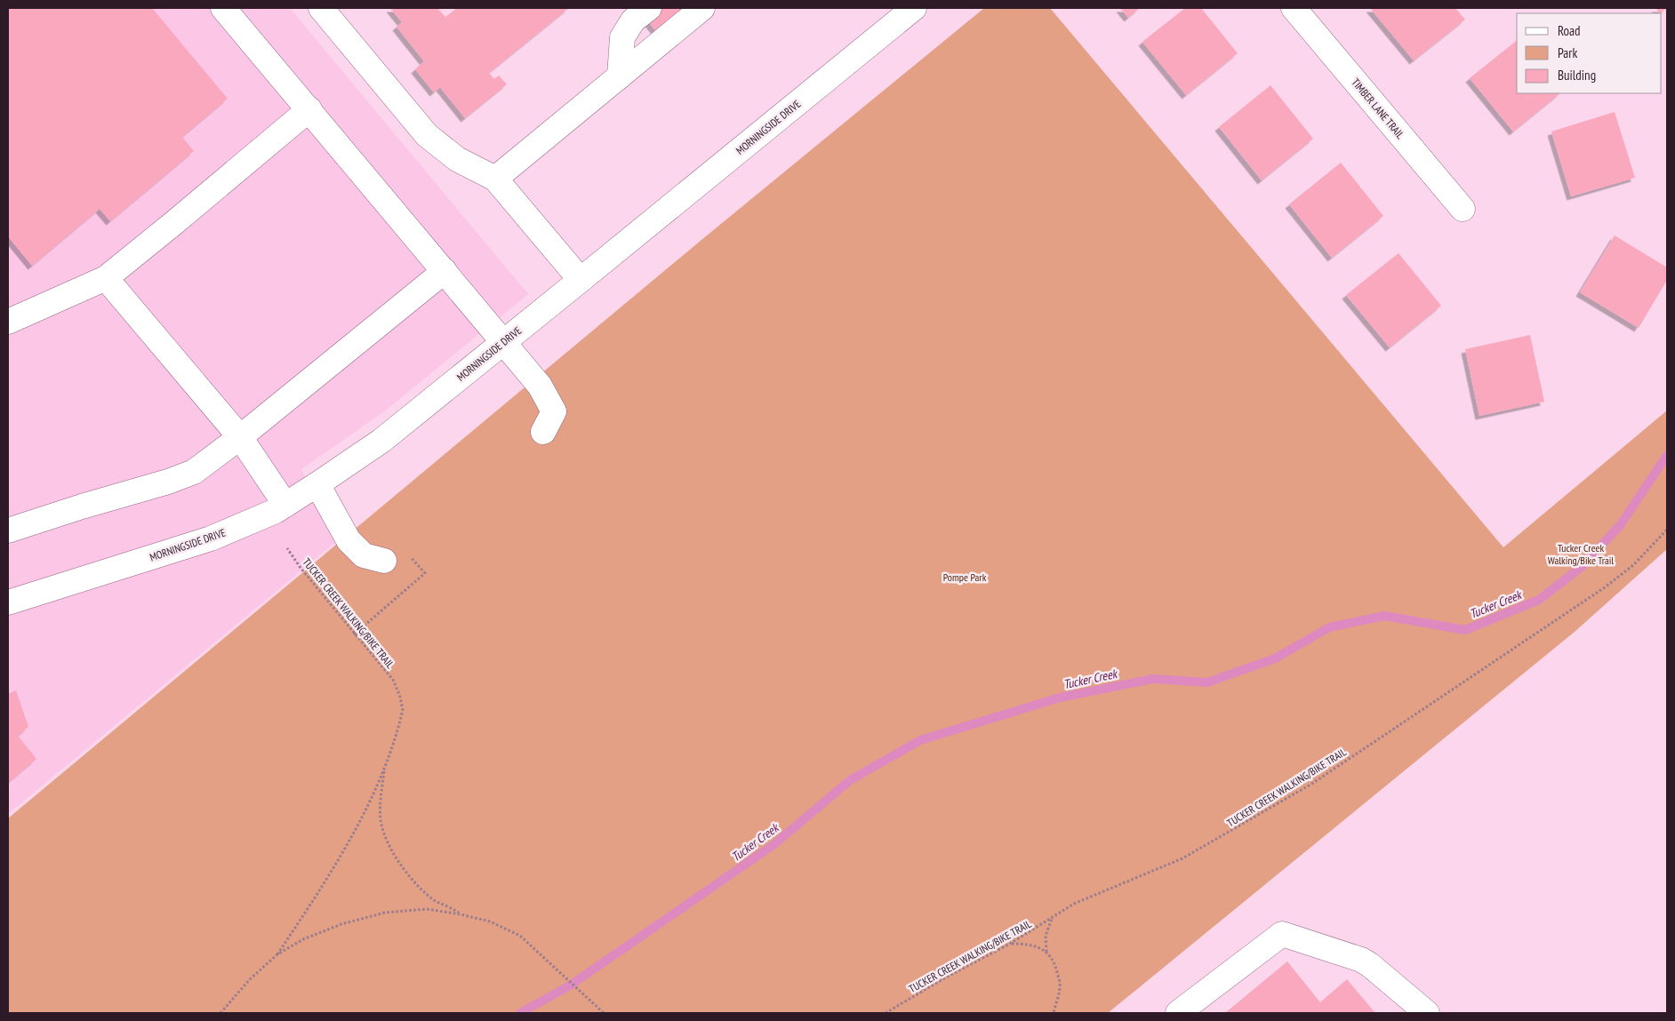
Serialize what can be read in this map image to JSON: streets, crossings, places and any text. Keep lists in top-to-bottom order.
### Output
{
  "streets": {
    "street": ["TIMBER LANE TRAIL", "MORNINGSIDE DRIVE"],
    "path": ["TUCKER CREEK WALKING/BIKE TRAIL"]
  },
  "water": ["Tucker Creek"],
  "parks": ["Tucker Creek Walking/Bike Trail", "Pompe Park"],
  "legend": ["Road", "Park", "Building"]
}
